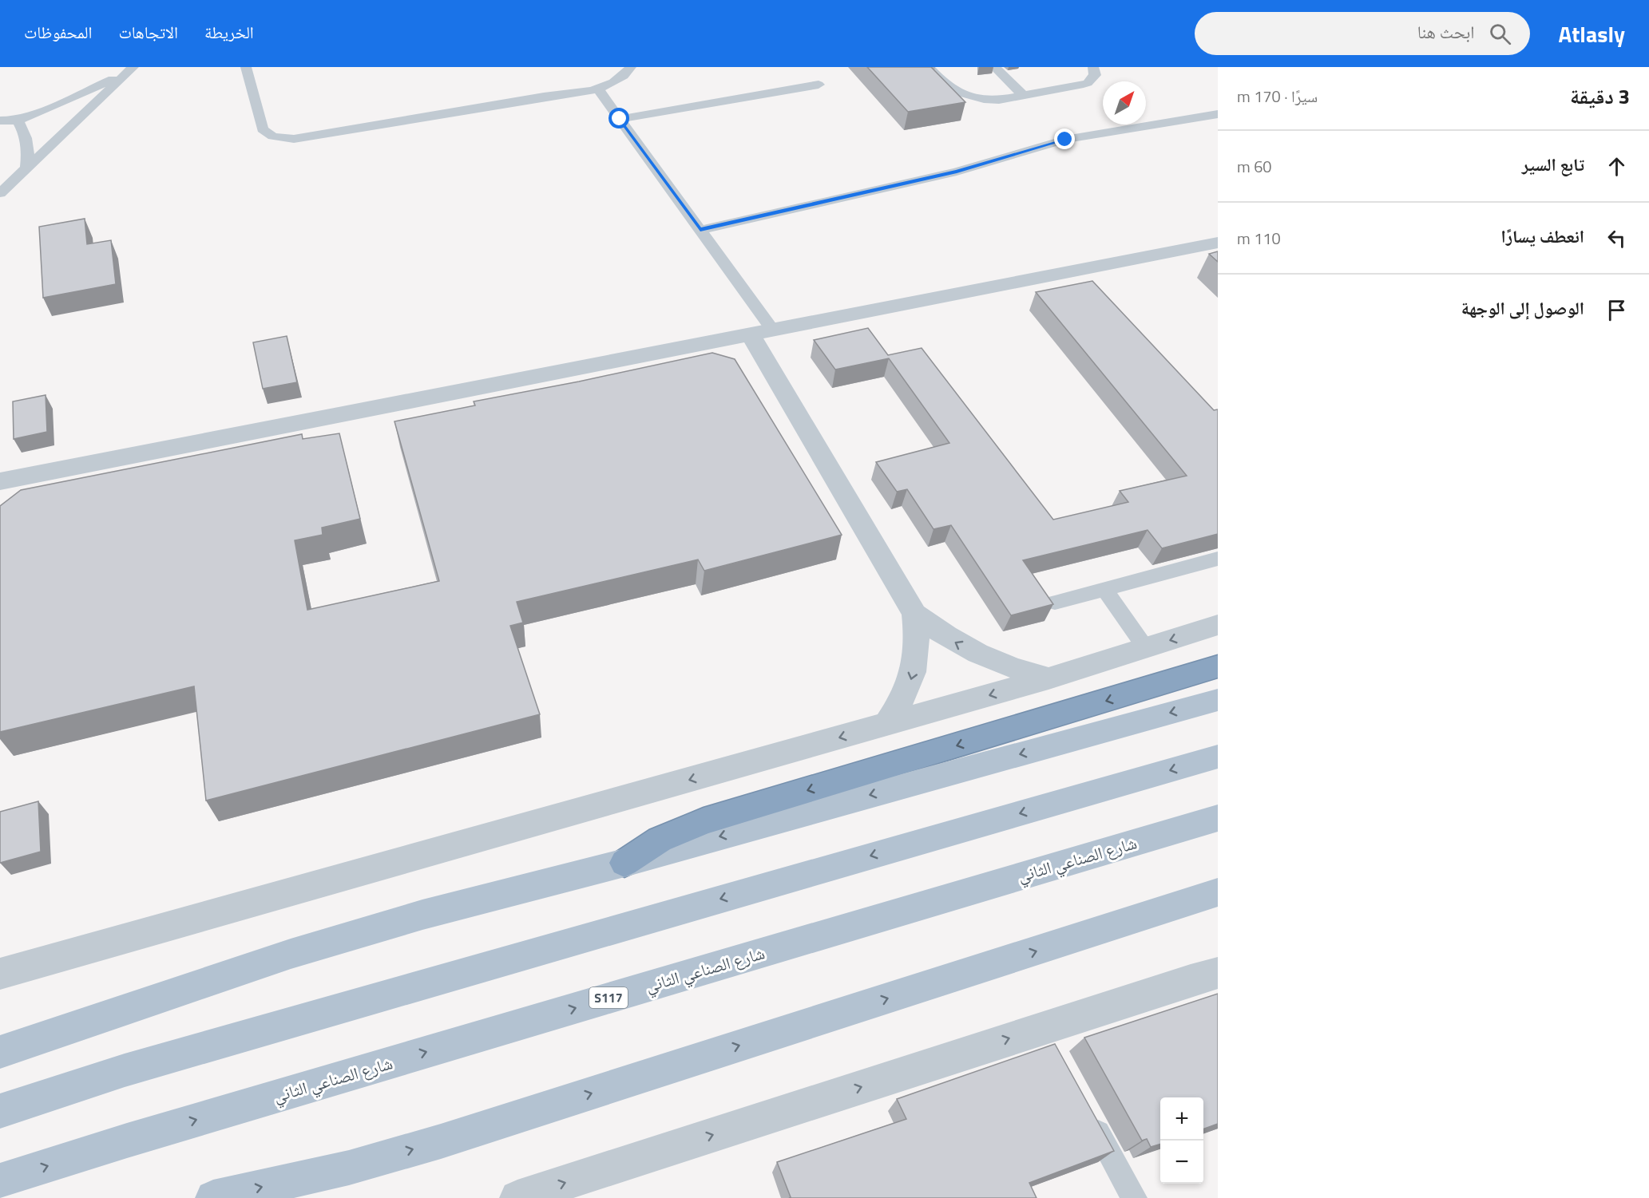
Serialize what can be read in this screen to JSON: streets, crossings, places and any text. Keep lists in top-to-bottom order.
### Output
{
  "streets": {
    "main road": ["شارع الصناعي الثاني", "S117"]
  },
  "north": "top right",
  "page": {
    "header": "Atlasly",
    "search": "ابحث هنا",
    "nav": ["الخريطة", "الاتجاهات", "المحفوظات"],
    "heading": ["3 دقيقة", "سيرًا · 170 m"],
    "list": [
      ["تابع السير", "60 m"],
      ["انعطف يسارًا", "110 m"],
      "الوصول إلى الوجهة"
    ],
    "map_buttons": ["+", "−"]
  }
}
